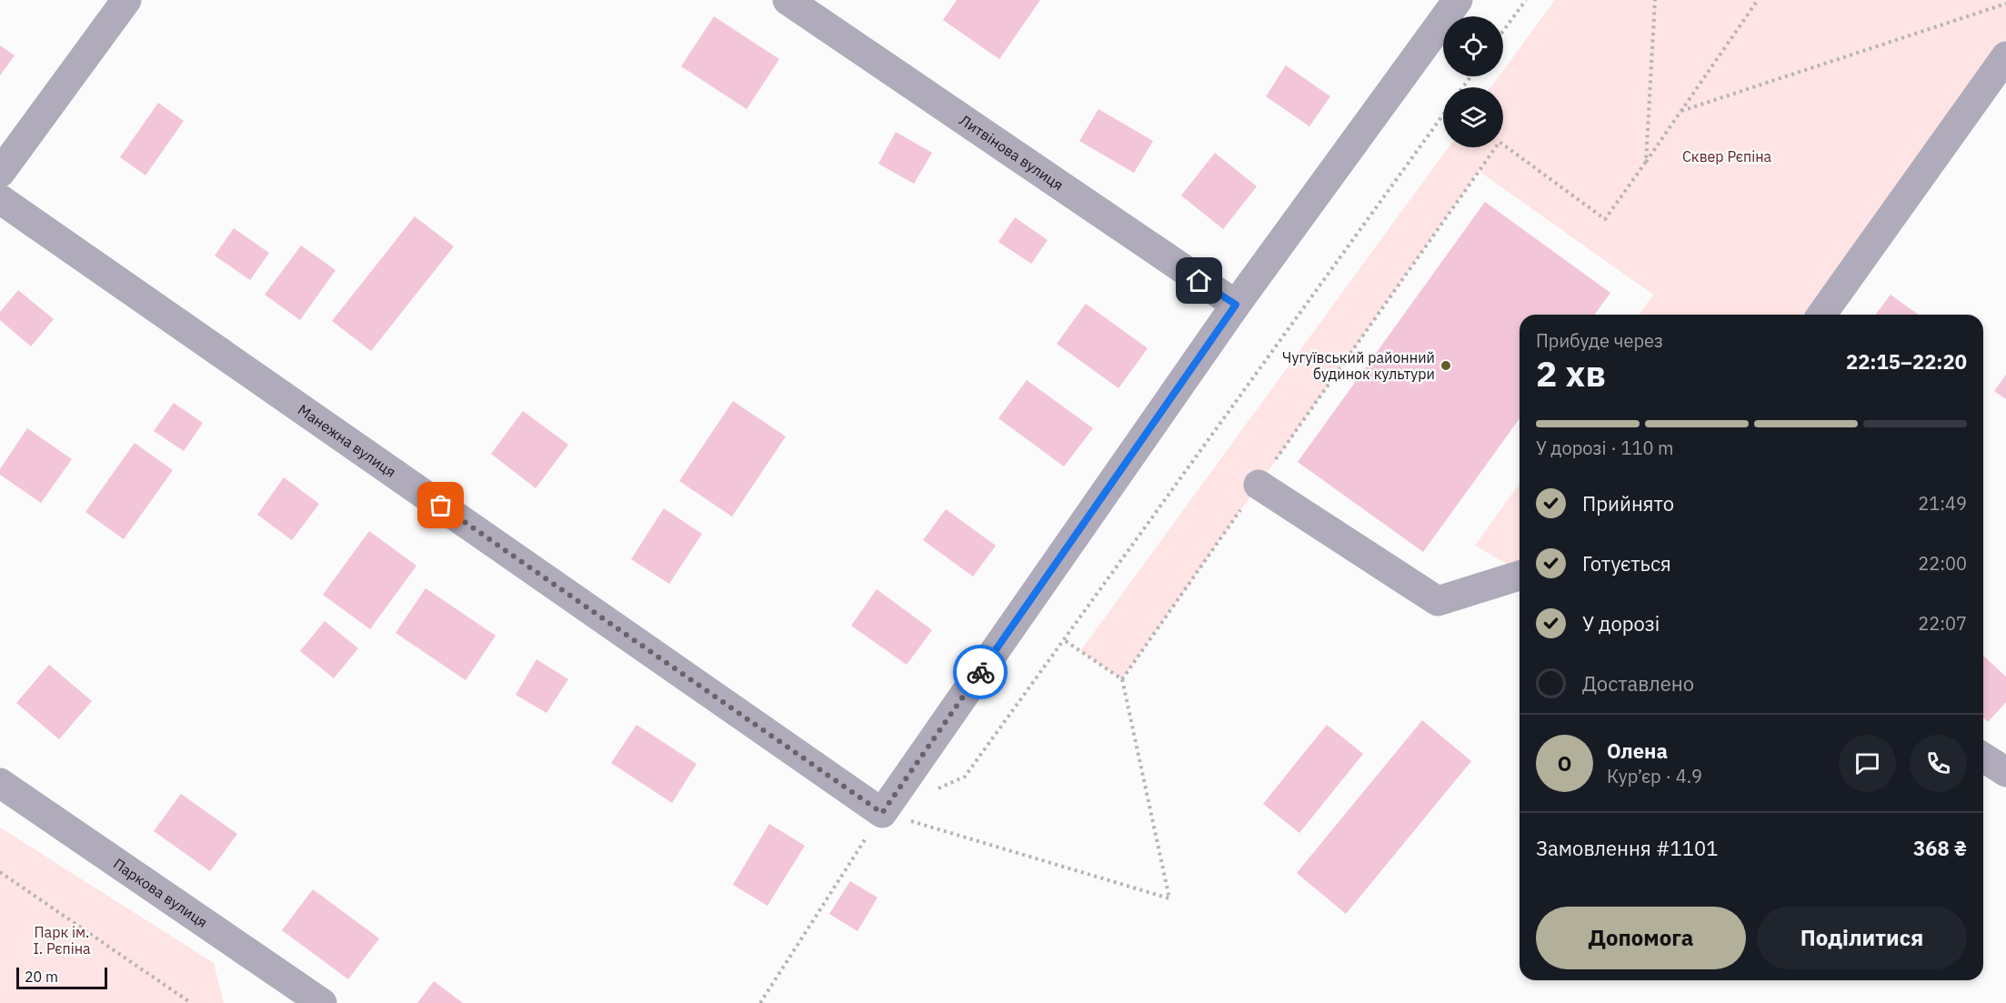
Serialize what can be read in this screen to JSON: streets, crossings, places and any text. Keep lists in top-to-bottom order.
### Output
{
  "streets": {
    "street": ["Литвінова вулиця", "Манежна вулиця", "Паркова вулиця"]
  },
  "parks": ["Сквер Рєпіна", "Парк ім. І. Рєпіна"],
  "places": ["Чугуївський районний будинок культури"],
  "scale_bar": "20 m",
  "page": {
    "heading": ["2 хв", "Прибуде через", "22:15–22:20"],
    "panel": [
      "Олена",
      "Кур’єр · 4.9",
      "Замовлення #1101",
      "368 ₴"
    ],
    "bar": "У дорозі · 110 m",
    "list": [
      ["Прийнято", "21:49"],
      ["Готується", "22:00"],
      ["У дорозі", "22:07"],
      "Доставлено"
    ],
    "round": "О",
    "buttons": ["Допомога", "Поділитися"],
    "scale": "20 m"
  }
}
